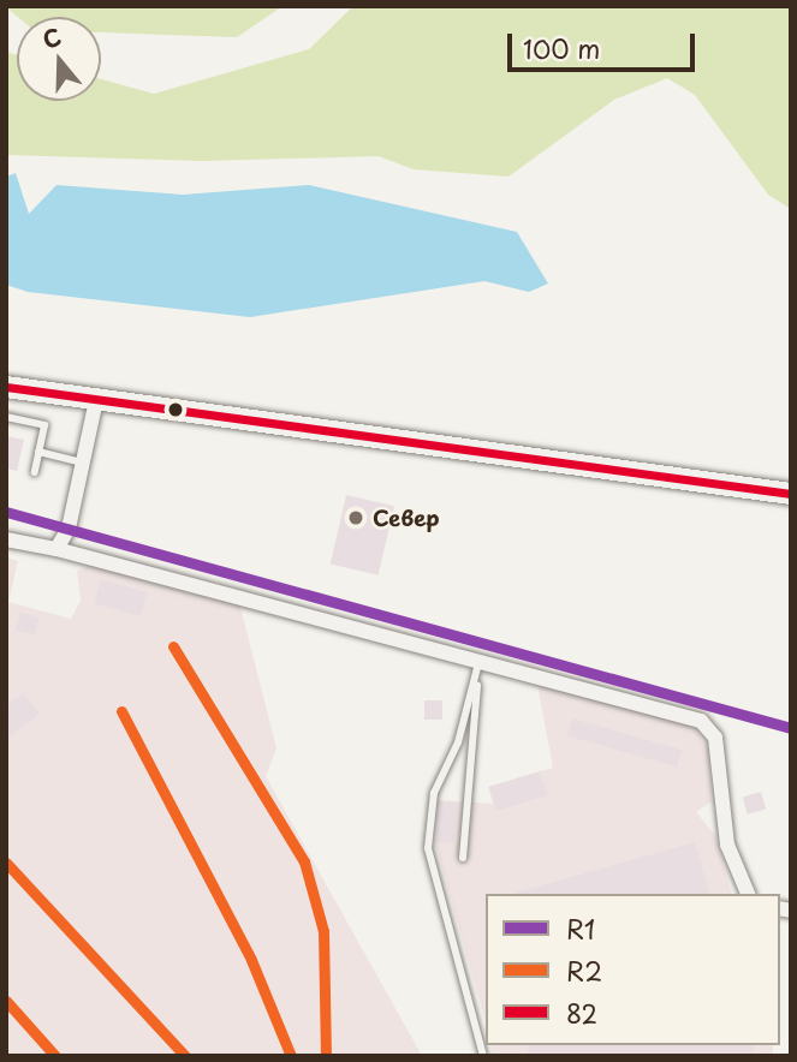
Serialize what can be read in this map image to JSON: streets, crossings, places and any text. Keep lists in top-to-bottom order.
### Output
{
  "places": ["Север"],
  "lines": ["transit line 82", "transit line R1", "transit line R2"],
  "legend": ["R1", "R2", "82"],
  "scale_bar": "100 m",
  "north": "top"
}
